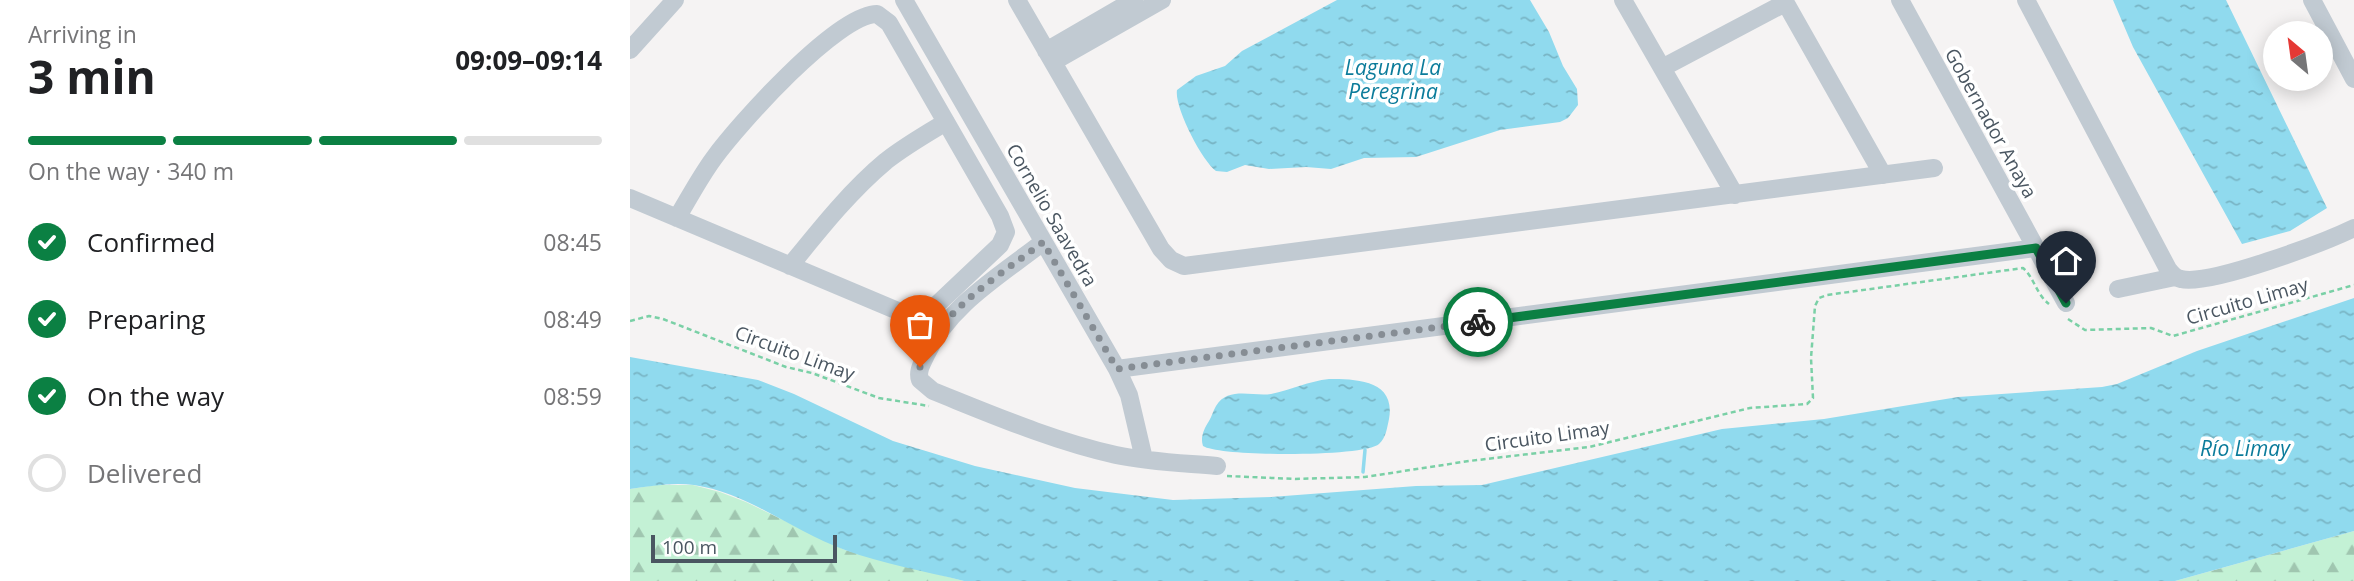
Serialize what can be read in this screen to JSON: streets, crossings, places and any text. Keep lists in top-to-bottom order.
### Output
{
  "streets": {
    "street": ["Gobernador Anaya", "Cornelio Saavedra"],
    "path": ["Circuito Limay"]
  },
  "crossings": [
    ["Gobernador Anaya", "Circuito Limay"]
  ],
  "water": ["Laguna La Peregrina", "Río Limay"],
  "scale_bar": "100 m",
  "north": "top left",
  "page": {
    "heading": ["3 min", "Arriving in", "09:09–09:14"],
    "bar": "On the way · 340 m",
    "list": [
      ["Confirmed", "08:45"],
      ["Preparing", "08:49"],
      ["On the way", "08:59"],
      "Delivered"
    ],
    "scale": "100 m"
  }
}
